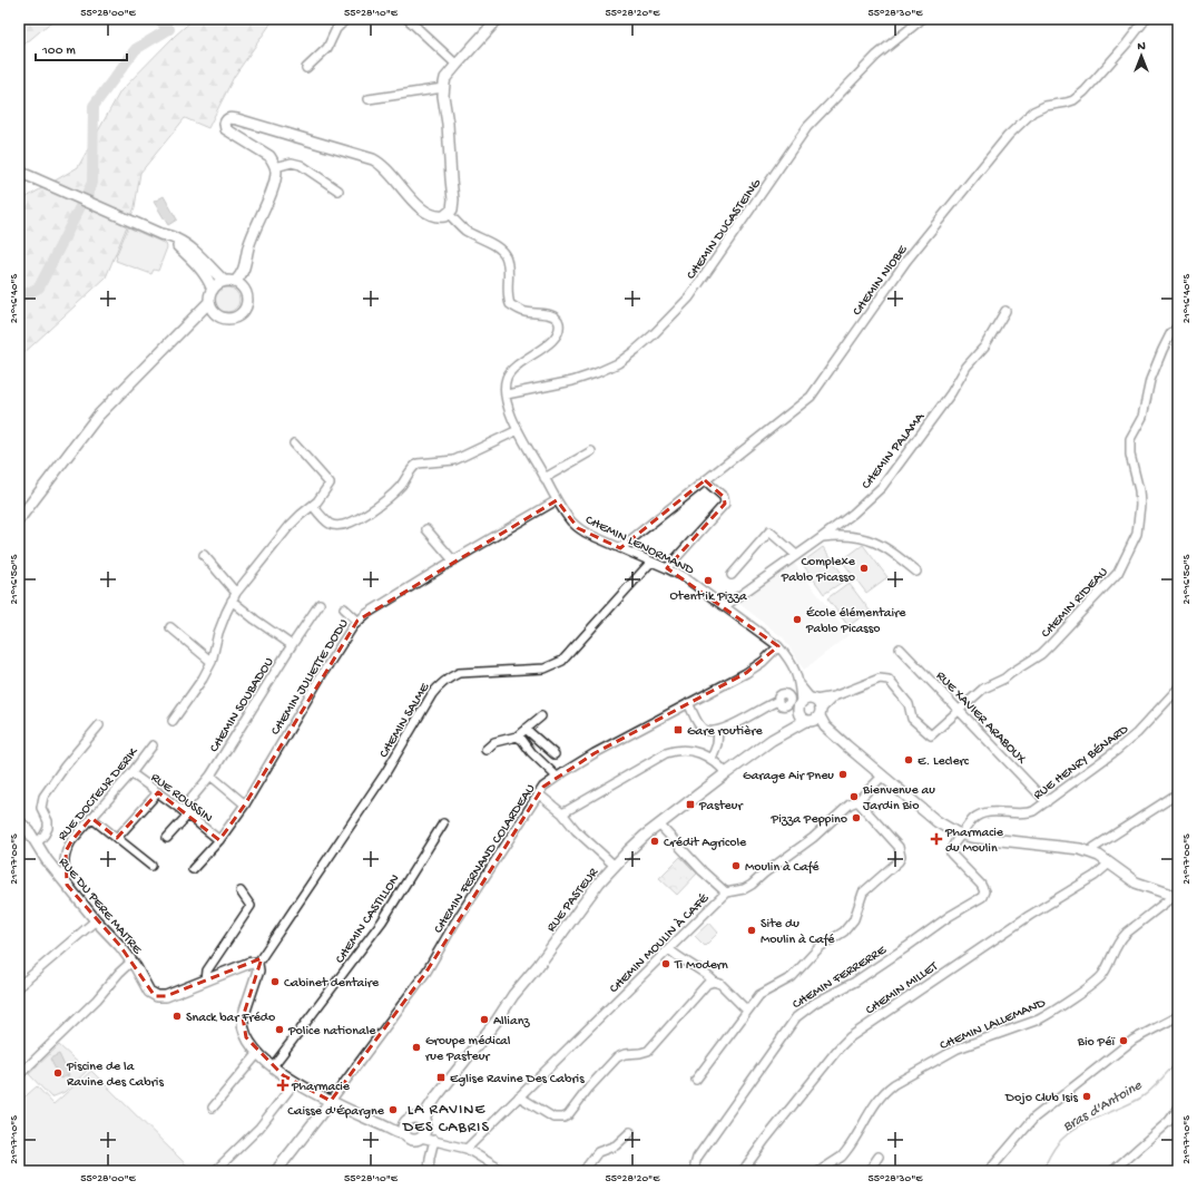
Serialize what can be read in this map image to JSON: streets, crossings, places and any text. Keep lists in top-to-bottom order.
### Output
{
  "streets": {
    "main road": ["RUE PASTEUR", "RUE DU PERE MAITRE"],
    "street": [
      "CHEMIN DUCASTEING",
      "CHEMIN NIOBE",
      "CHEMIN PALAMA",
      "CHEMIN LENORMAND",
      "CHEMIN RIDEAU",
      "CHEMIN JULIETTE DODU",
      "CHEMIN SOUBADOU",
      "RUE XAVIER ARABOUX",
      "CHEMIN SALME",
      "RUE HENRY BÉNARD",
      "RUE DOCTEUR DERIK",
      "RUE ROUSSIN",
      "CHEMIN FERNAND COLARDEAU",
      "CHEMIN CASTILLON",
      "CHEMIN MOULIN À CAFÉ",
      "CHEMIN FERRERRE",
      "CHEMIN MILLET",
      "CHEMIN LALLEMAND"
    ]
  },
  "crossings": [
    ["CHEMIN DUCASTEING", "CHEMIN LENORMAND"],
    ["CHEMIN NIOBE", "CHEMIN LENORMAND"],
    ["CHEMIN PALAMA", "CHEMIN LENORMAND"],
    ["CHEMIN LENORMAND", "CHEMIN JULIETTE DODU"],
    ["CHEMIN LENORMAND", "CHEMIN SALME"],
    ["CHEMIN LENORMAND", "CHEMIN FERNAND COLARDEAU"],
    ["CHEMIN RIDEAU", "RUE XAVIER ARABOUX"],
    ["CHEMIN JULIETTE DODU", "RUE ROUSSIN"],
    ["RUE XAVIER ARABOUX", "RUE HENRY BÉNARD"],
    ["CHEMIN SALME", "RUE DU PERE MAITRE"],
    ["RUE HENRY BÉNARD", "CHEMIN FERRERRE"],
    ["RUE DOCTEUR DERIK", "RUE ROUSSIN"],
    ["RUE DOCTEUR DERIK", "RUE DU PERE MAITRE"]
  ],
  "districts": ["LA RAVINE DES CABRIS"],
  "water": ["Bras d'Antoine"],
  "places": {
    "other": [
      "Complexe Pablo Picasso",
      "Otent'ik Pizza",
      "École élémentaire Pablo Picasso",
      "E. Leclerc",
      "Garage Air Pneu",
      "Bienvenue au Jardin Bio",
      "Pizza Peppino",
      "Crédit Agricole",
      "Moulin à Café",
      "Site du Moulin à Café",
      "Ti Modern",
      "Cabinet dentaire",
      "Snack bar Frédo",
      "Allianz",
      "Police nationale",
      "Bio Péï",
      "Groupe médical rue Pasteur",
      "Piscine de la Ravine des Cabris",
      "Dojo Club Isis",
      "Caisse d'Épargne"
    ],
    "transit": ["Gare routière", "Pasteur", "Eglise Ravine Des Cabris"],
    "health": ["Pharmacie du Moulin", "Pharmacie"]
  },
  "scale_bar": "100 m",
  "north": "top",
  "coordinates": [
    "55°28'00\"E",
    "55°28'10\"E",
    "55°28'20\"E",
    "55°28'30\"E",
    "21°16'40\"S",
    "21°16'50\"S",
    "21°17'00\"S",
    "21°17'10\"S"
  ]
}
